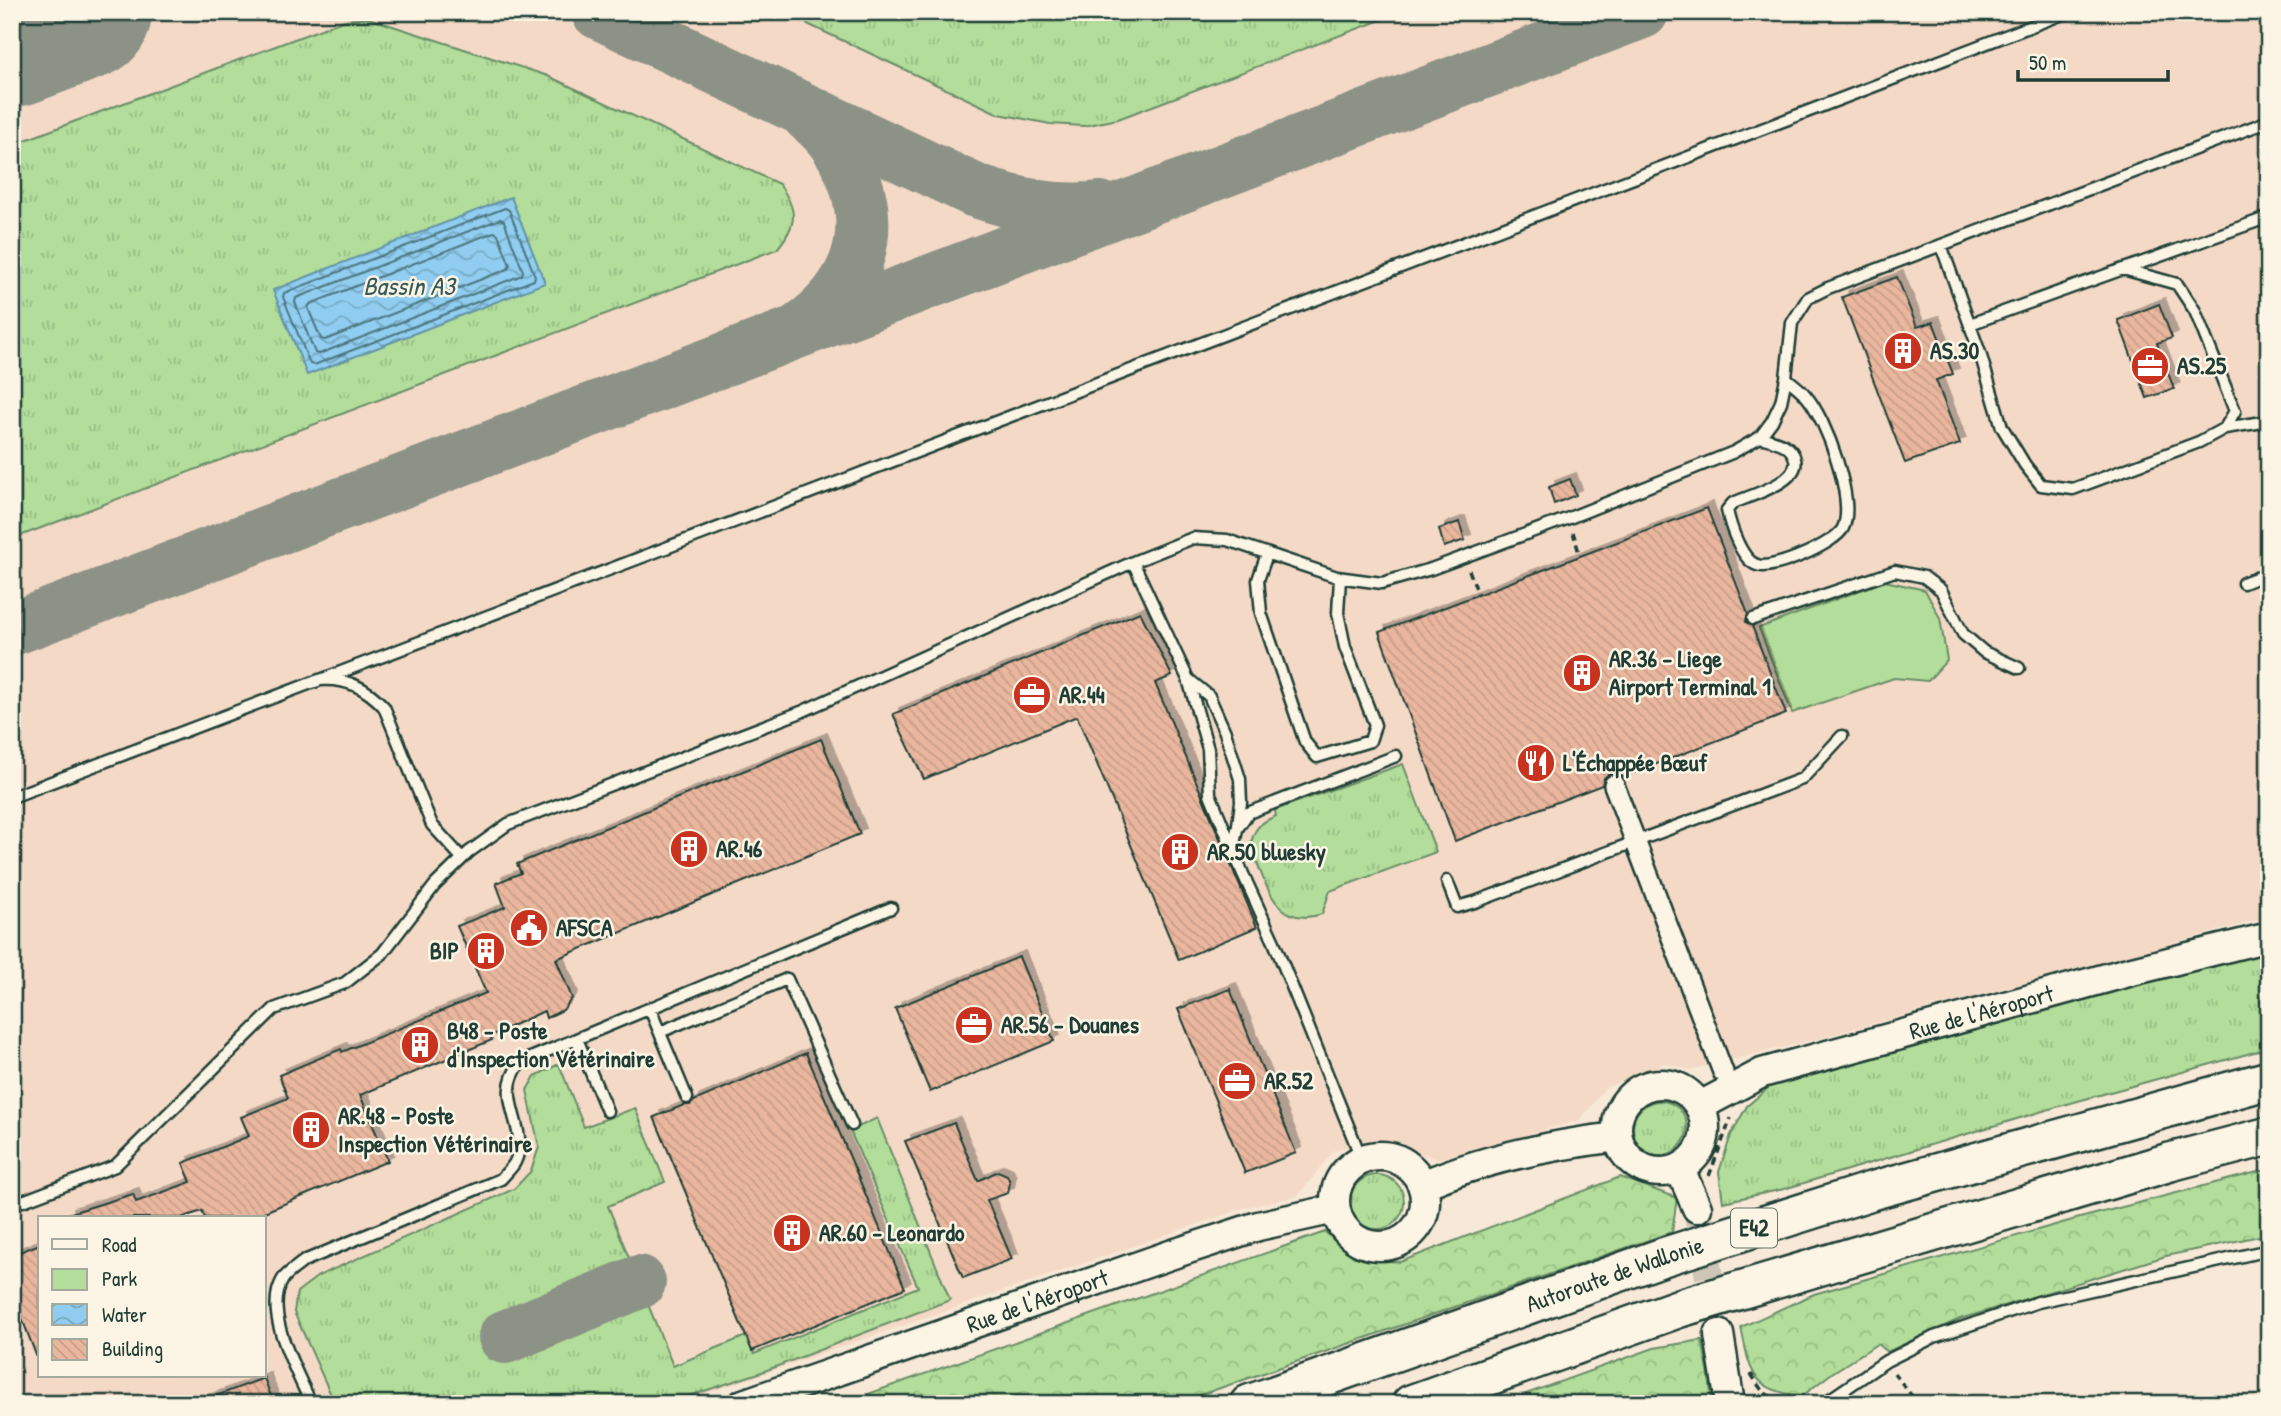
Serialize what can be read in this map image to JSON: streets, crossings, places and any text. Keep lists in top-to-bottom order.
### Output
{
  "streets": {
    "highway": ["E42", "Autoroute de Wallonie"],
    "street": ["Rue de l'Aéroport"]
  },
  "water": ["Bassin A3"],
  "places": {
    "building": [
      "AS.30",
      "AR.36 - Liege Airport Terminal 1",
      "AR.46",
      "AR.50 bluesky",
      "BIP",
      "B48 - Poste d'Inspection Vétérinaire",
      "AR.48 - Poste Inspection Vétérinaire",
      "AR.60 - Leonardo"
    ],
    "office": [
      "AS.25",
      "AR.44",
      "AR.56 - Douanes",
      "AR.52"
    ],
    "restaurant": ["L'Échappée Bœuf"],
    "public building": ["AFSCA"]
  },
  "legend": [
    "Road",
    "Park",
    "Water",
    "Building"
  ],
  "scale_bar": "50 m"
}
